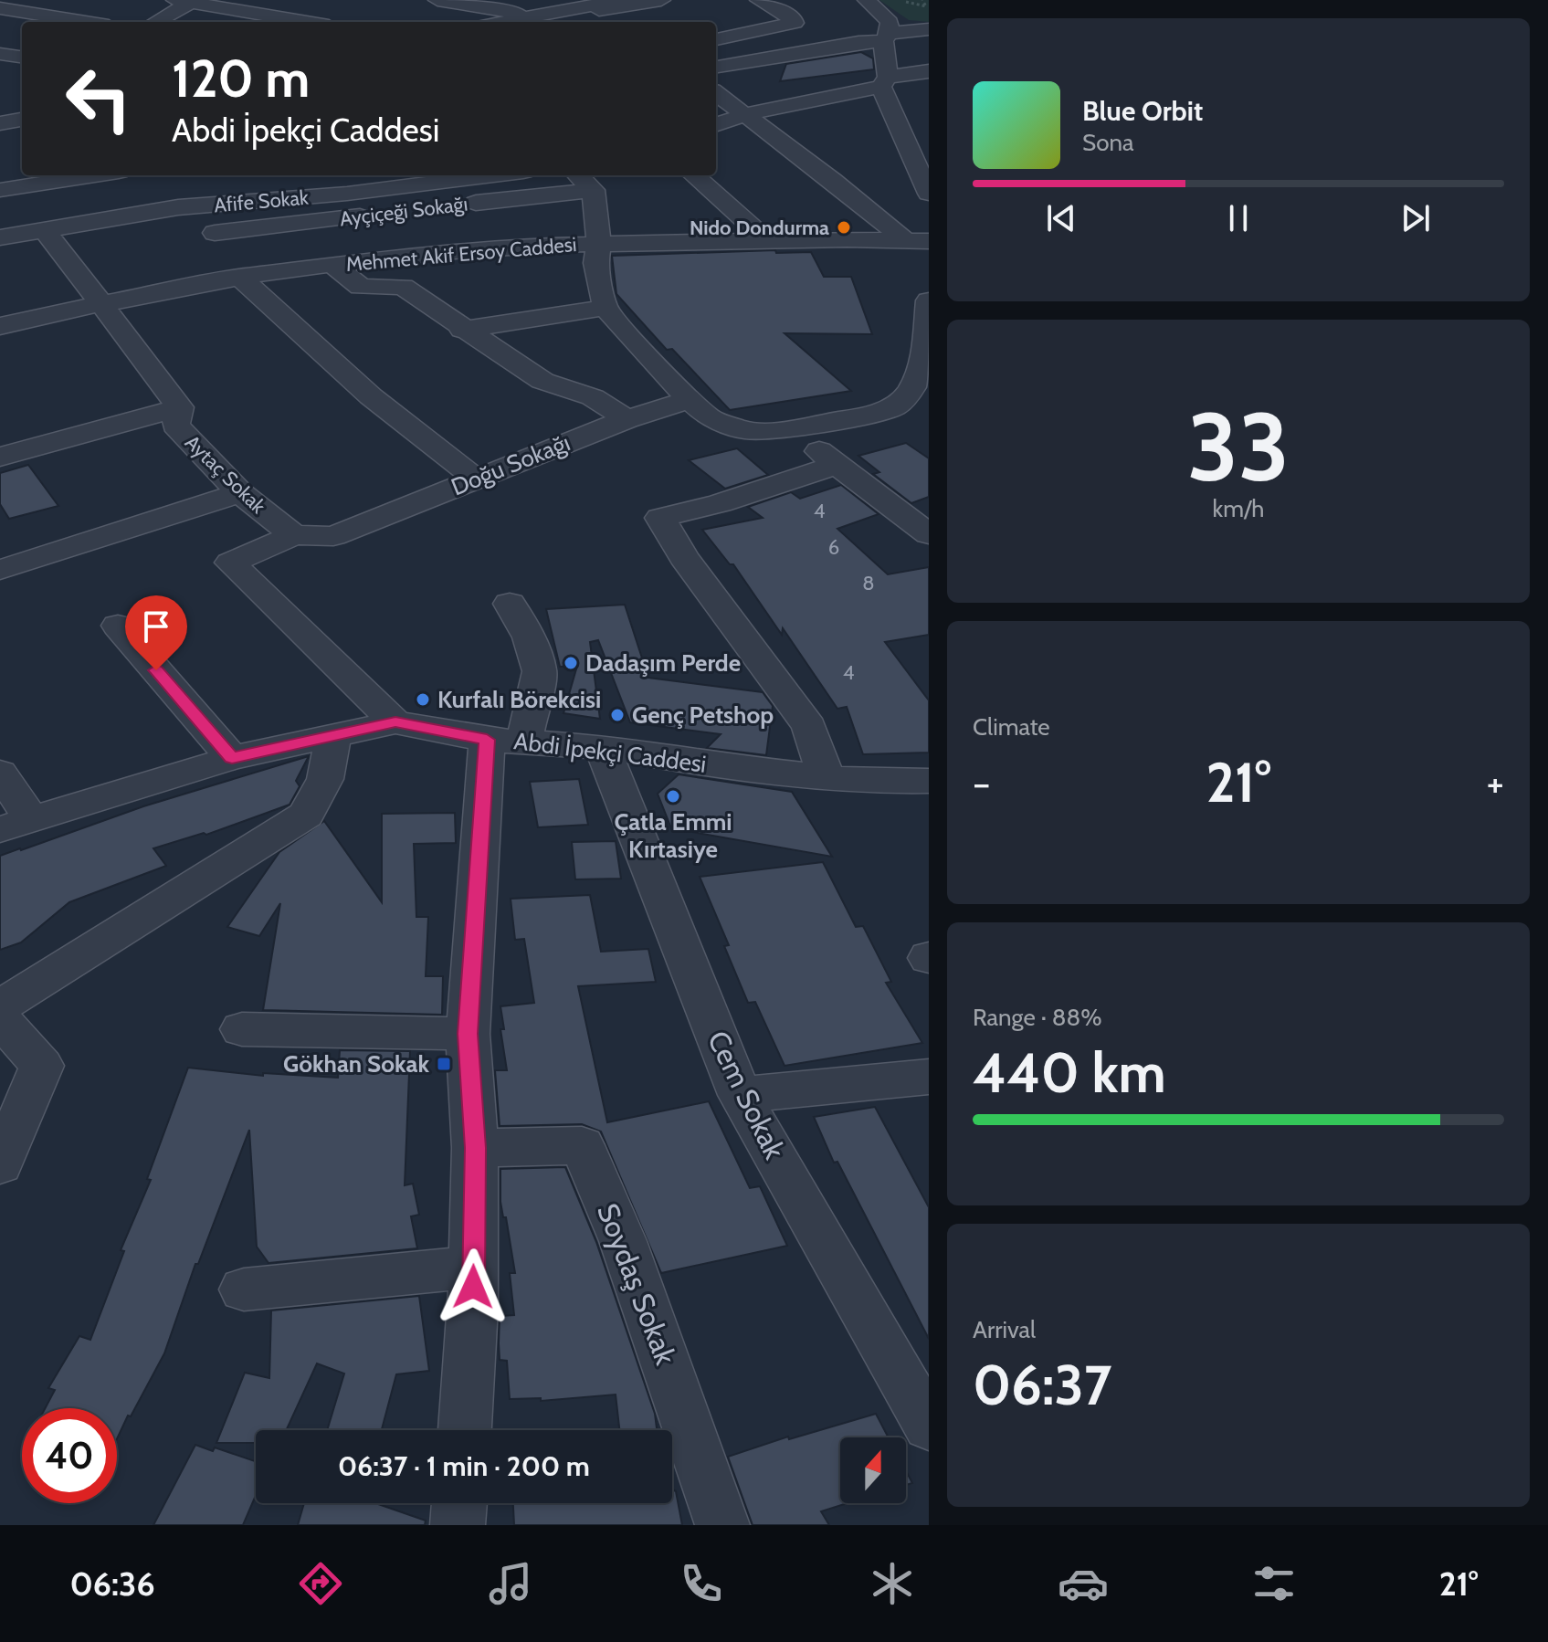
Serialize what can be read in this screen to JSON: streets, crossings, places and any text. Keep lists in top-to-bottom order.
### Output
{
  "streets": {
    "street": [
      "Afife Sokak",
      "Ayçiçeği Sokağı",
      "Mehmet Akif Ersoy Caddesi",
      "Doğu Sokağı",
      "Aytaç Sokak",
      "Abdi İpekçi Caddesi",
      "Cem Sokak",
      "Soydaş Sokak"
    ]
  },
  "crossings": [
    ["Afife Sokak", "Aytaç Sokak"],
    ["Mehmet Akif Ersoy Caddesi", "Aytaç Sokak"],
    ["Doğu Sokağı", "Aytaç Sokak"],
    ["Abdi İpekçi Caddesi", "Cem Sokak"]
  ],
  "places": {
    "other": [
      "Nido Dondurma",
      "Dadaşım Perde",
      "Kurfalı Börekcisi",
      "Genç Petshop",
      "Çatla Emmi Kırtasiye"
    ],
    "transit": ["Gökhan Sokak"]
  },
  "house_numbers": [
    "4",
    "6",
    "8",
    "4"
  ],
  "north": "top",
  "page": {
    "turn": ["120 m", "Abdi İpekçi Caddesi"],
    "song": ["Blue Orbit", "Sona"],
    "tile": [
      ["33", "km/h"],
      "Climate",
      ["Range · 88%", "440 km"],
      ["Arrival", "06:37"]
    ],
    "heat": ["−", "21°", "+"],
    "limit": "40",
    "trip": "06:37 · 1 min · 200 m",
    "tabs": ["06:36", "21°"]
  }
}
